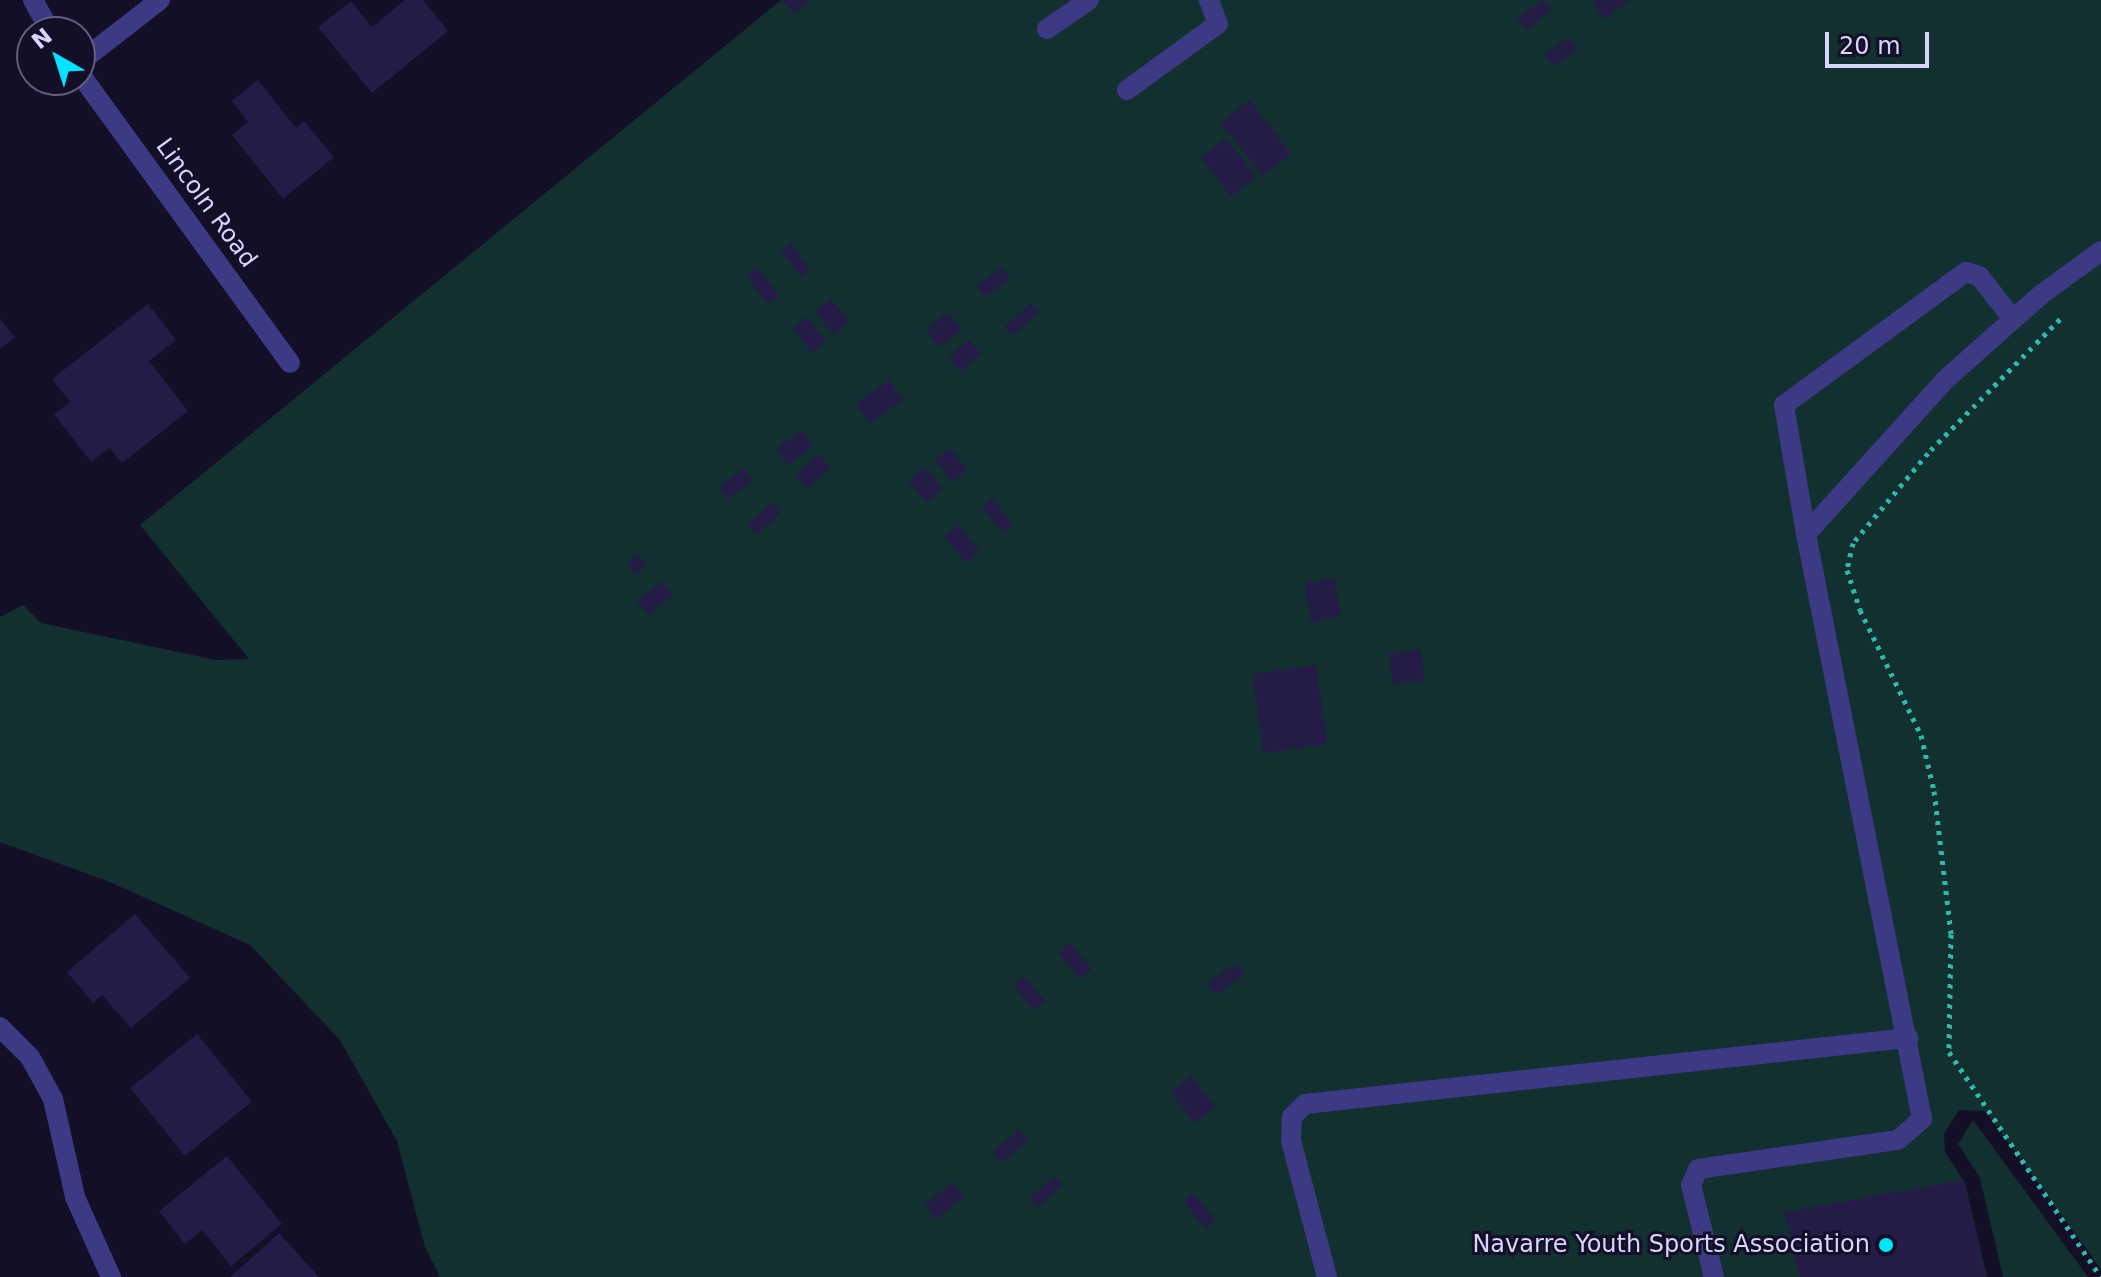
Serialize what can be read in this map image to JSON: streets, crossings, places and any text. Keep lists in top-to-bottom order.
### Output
{
  "streets": {
    "street": ["Lincoln Road"]
  },
  "places": ["Navarre Youth Sports Association"],
  "scale_bar": "20 m",
  "north": "top left"
}
